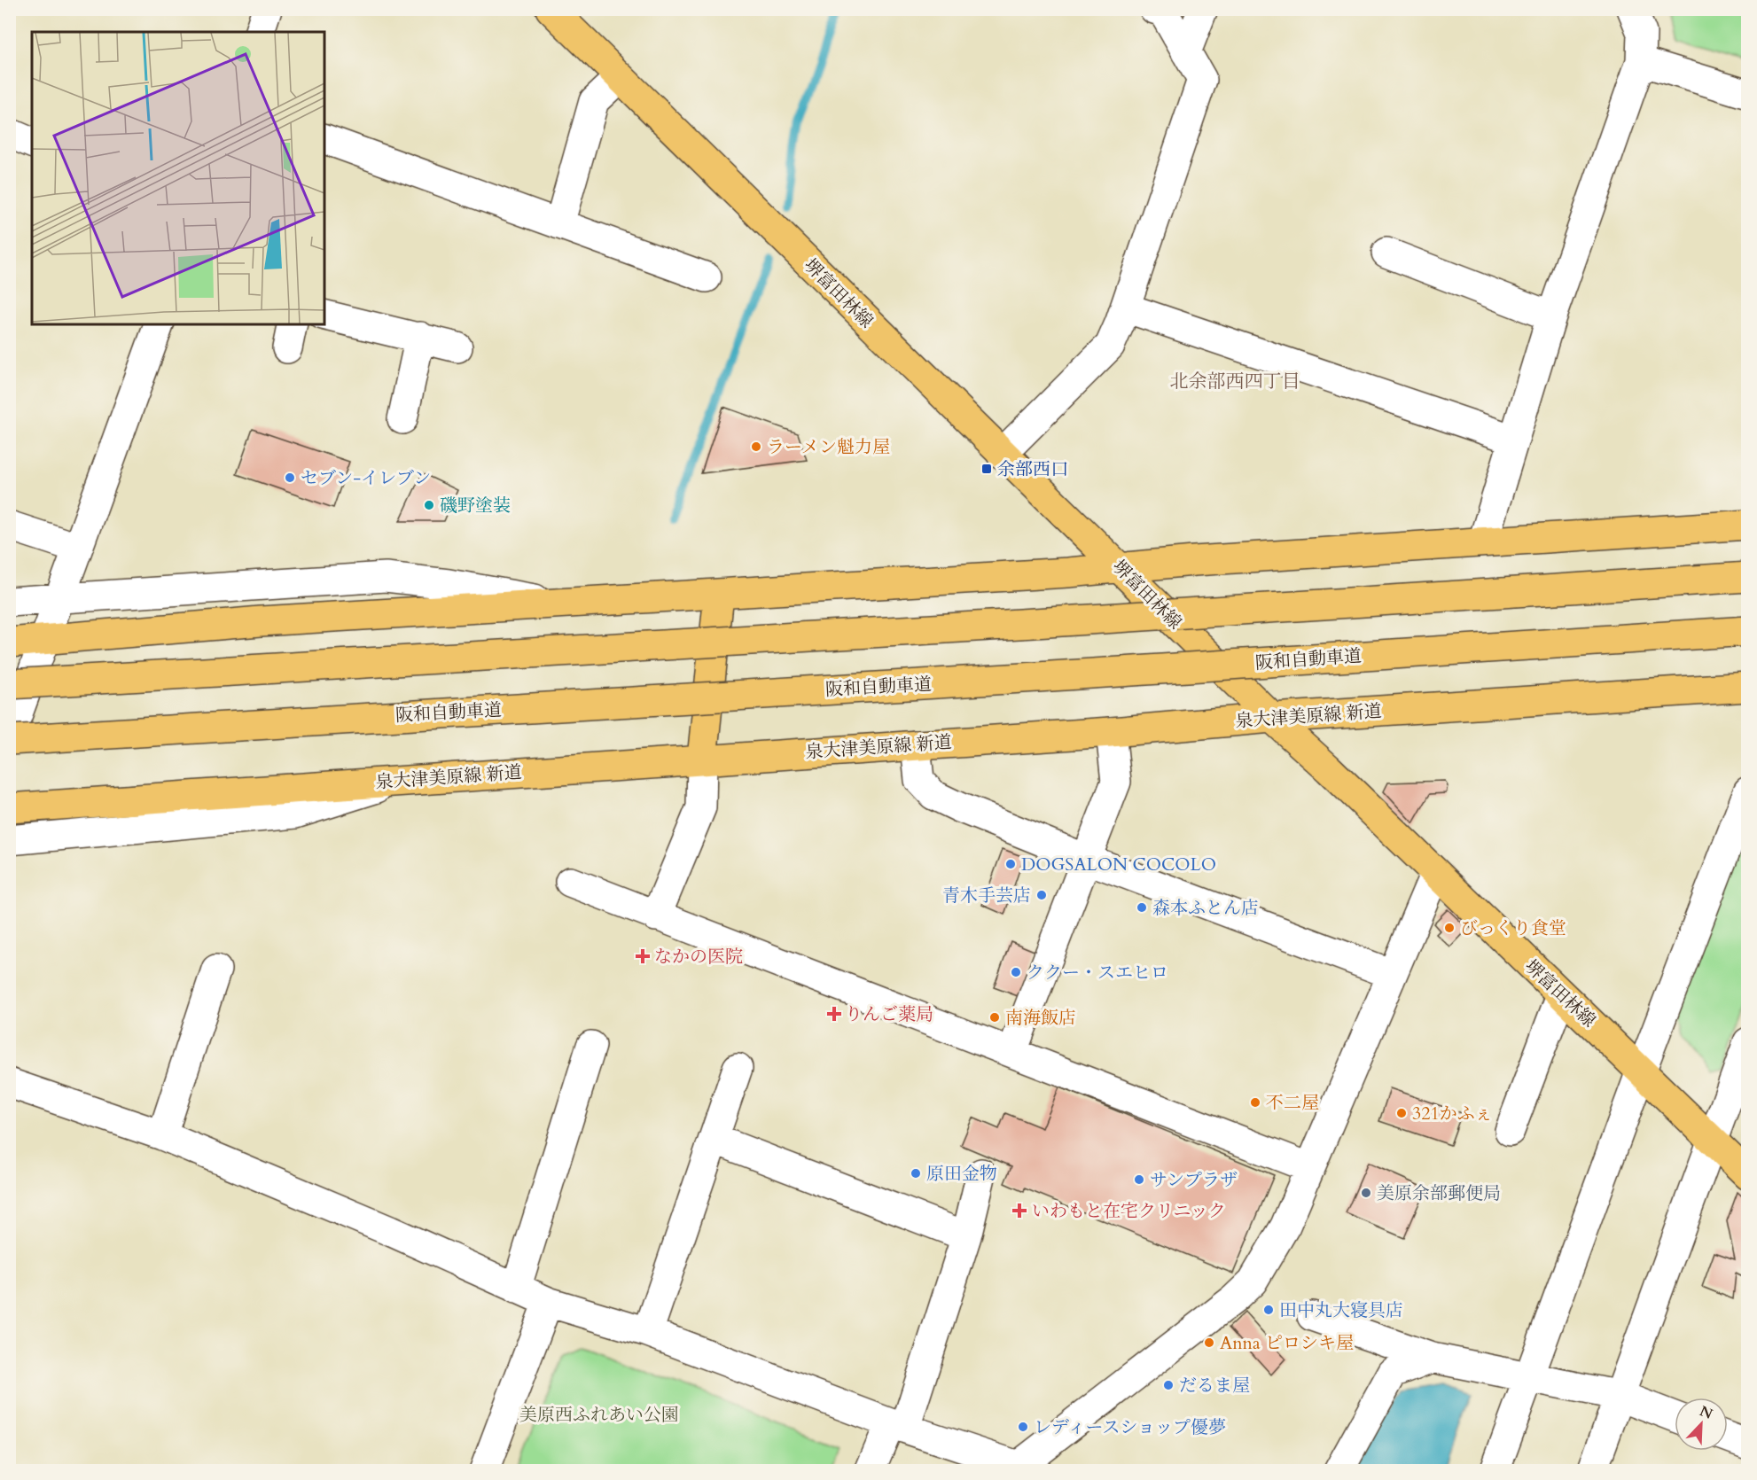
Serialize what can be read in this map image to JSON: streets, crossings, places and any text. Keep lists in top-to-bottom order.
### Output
{
  "streets": {
    "main road": ["堺富田林線", "阪和自動車道", "泉大津美原線 新道"]
  },
  "crossings": [
    ["堺富田林線", "泉大津美原線 新道"]
  ],
  "districts": ["北余部西四丁目"],
  "parks": ["美原西ふれあい公園"],
  "places": {
    "other": [
      "ラーメン魁力屋",
      "セブン-イレブン",
      "磯野塗装",
      "DOGSALON COCOLO",
      "青木手芸店",
      "森本ふとん店",
      "びっくり食堂",
      "ククー・スエヒロ",
      "南海飯店",
      "不二屋",
      "321かふぇ",
      "原田金物",
      "サンプラザ",
      "美原余部郵便局",
      "田中丸大寝具店",
      "Anna ピロシキ屋",
      "だるま屋",
      "レディースショップ優夢"
    ],
    "transit": ["余部西口"],
    "health": ["なかの医院", "りんご薬局", "いわもと在宅クリニック"]
  },
  "north": "top right"
}
